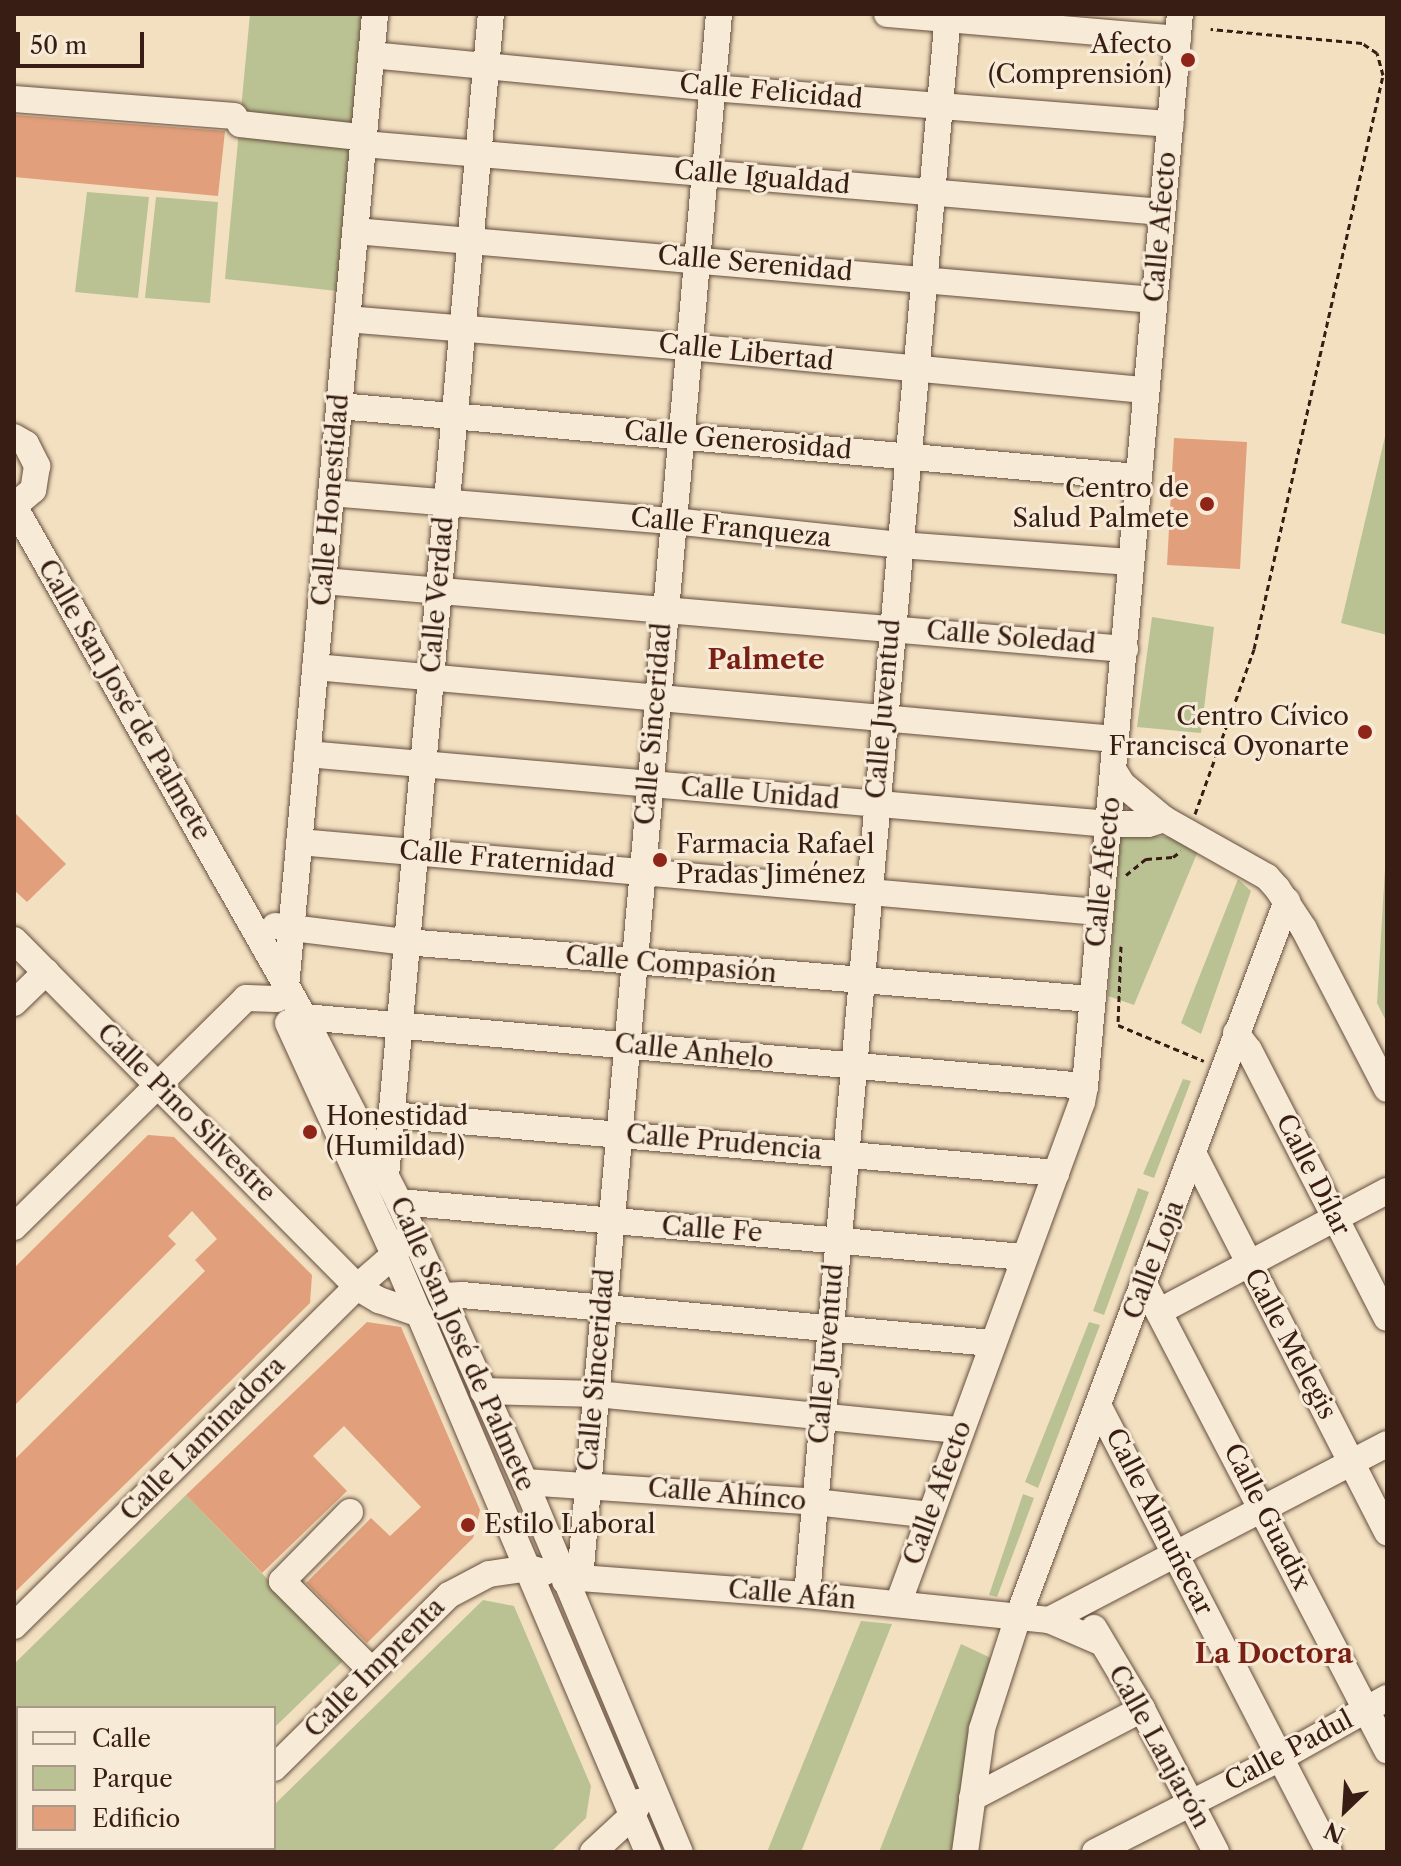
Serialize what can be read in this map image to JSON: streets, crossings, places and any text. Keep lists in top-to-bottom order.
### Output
{
  "streets": {
    "street": [
      "Calle Felicidad",
      "Calle Igualdad",
      "Calle Afecto",
      "Calle Serenidad",
      "Calle Libertad",
      "Calle Generosidad",
      "Calle Honestidad",
      "Calle Franqueza",
      "Calle Verdad",
      "Calle Soledad",
      "Calle San José de Palmete",
      "Calle Juventud",
      "Calle Sinceridad",
      "Calle Unidad",
      "Calle Fraternidad",
      "Calle Compasión",
      "Calle Anhelo",
      "Calle Pino Silvestre",
      "Calle Prudencia",
      "Calle Dílar",
      "Calle Fe",
      "Calle Loja",
      "Calle Melegis",
      "Calle Laminadora",
      "Calle Ahínco",
      "Calle Guadix",
      "Calle Almuñecar",
      "Calle Afán",
      "Calle Imprenta",
      "Calle Lanjarón",
      "Calle Padul"
    ]
  },
  "crossings": [
    ["Calle Felicidad", "Calle Afecto"],
    ["Calle Felicidad", "Calle Honestidad"],
    ["Calle Felicidad", "Calle Verdad"],
    ["Calle Felicidad", "Calle Juventud"],
    ["Calle Felicidad", "Calle Sinceridad"],
    ["Calle Igualdad", "Calle Afecto"],
    ["Calle Igualdad", "Calle Honestidad"],
    ["Calle Igualdad", "Calle Verdad"],
    ["Calle Igualdad", "Calle Juventud"],
    ["Calle Igualdad", "Calle Sinceridad"],
    ["Calle Afecto", "Calle Serenidad"],
    ["Calle Afecto", "Calle Libertad"],
    ["Calle Afecto", "Calle Generosidad"],
    ["Calle Afecto", "Calle Franqueza"],
    ["Calle Afecto", "Calle Soledad"],
    ["Calle Afecto", "Calle Unidad"],
    ["Calle Afecto", "Calle Fraternidad"],
    ["Calle Afecto", "Calle Compasión"],
    ["Calle Afecto", "Calle Anhelo"],
    ["Calle Afecto", "Calle Prudencia"],
    ["Calle Afecto", "Calle Fe"],
    ["Calle Afecto", "Calle Ahínco"],
    ["Calle Afecto", "Calle Afán"],
    ["Calle Serenidad", "Calle Honestidad"],
    ["Calle Serenidad", "Calle Verdad"],
    ["Calle Serenidad", "Calle Juventud"],
    ["Calle Serenidad", "Calle Sinceridad"],
    ["Calle Libertad", "Calle Honestidad"],
    ["Calle Libertad", "Calle Verdad"],
    ["Calle Libertad", "Calle Juventud"],
    ["Calle Libertad", "Calle Sinceridad"],
    ["Calle Generosidad", "Calle Honestidad"],
    ["Calle Generosidad", "Calle Verdad"],
    ["Calle Generosidad", "Calle Juventud"],
    ["Calle Generosidad", "Calle Sinceridad"],
    ["Calle Honestidad", "Calle Franqueza"],
    ["Calle Honestidad", "Calle Soledad"],
    ["Calle Honestidad", "Calle San José de Palmete"],
    ["Calle Honestidad", "Calle Unidad"],
    ["Calle Honestidad", "Calle Fraternidad"],
    ["Calle Honestidad", "Calle Compasión"],
    ["Calle Franqueza", "Calle Verdad"],
    ["Calle Franqueza", "Calle Juventud"],
    ["Calle Franqueza", "Calle Sinceridad"],
    ["Calle Verdad", "Calle Soledad"],
    ["Calle Verdad", "Calle San José de Palmete"],
    ["Calle Verdad", "Calle Unidad"],
    ["Calle Verdad", "Calle Fraternidad"],
    ["Calle Verdad", "Calle Compasión"],
    ["Calle Verdad", "Calle Anhelo"],
    ["Calle Verdad", "Calle Prudencia"],
    ["Calle Soledad", "Calle Juventud"],
    ["Calle Soledad", "Calle Sinceridad"],
    ["Calle San José de Palmete", "Calle Sinceridad"],
    ["Calle San José de Palmete", "Calle Compasión"],
    ["Calle San José de Palmete", "Calle Anhelo"],
    ["Calle San José de Palmete", "Calle Pino Silvestre"],
    ["Calle San José de Palmete", "Calle Fe"],
    ["Calle San José de Palmete", "Calle Laminadora"],
    ["Calle San José de Palmete", "Calle Ahínco"],
    ["Calle San José de Palmete", "Calle Afán"],
    ["Calle San José de Palmete", "Calle Imprenta"],
    ["Calle Juventud", "Calle Unidad"],
    ["Calle Juventud", "Calle Fraternidad"],
    ["Calle Juventud", "Calle Compasión"],
    ["Calle Juventud", "Calle Anhelo"],
    ["Calle Juventud", "Calle Prudencia"],
    ["Calle Juventud", "Calle Fe"],
    ["Calle Juventud", "Calle Ahínco"],
    ["Calle Juventud", "Calle Afán"],
    ["Calle Sinceridad", "Calle Unidad"],
    ["Calle Sinceridad", "Calle Fraternidad"],
    ["Calle Sinceridad", "Calle Compasión"],
    ["Calle Sinceridad", "Calle Anhelo"],
    ["Calle Sinceridad", "Calle Prudencia"],
    ["Calle Sinceridad", "Calle Fe"],
    ["Calle Sinceridad", "Calle Ahínco"],
    ["Calle Sinceridad", "Calle Afán"],
    ["Calle Pino Silvestre", "Calle Laminadora"],
    ["Calle Dílar", "Calle Loja"],
    ["Calle Loja", "Calle Melegis"],
    ["Calle Loja", "Calle Guadix"],
    ["Calle Loja", "Calle Almuñecar"],
    ["Calle Loja", "Calle Afán"],
    ["Calle Loja", "Calle Lanjarón"],
    ["Calle Guadix", "Calle Padul"],
    ["Calle Almuñecar", "Calle Padul"],
    ["Calle Afán", "Calle Imprenta"],
    ["Calle Afán", "Calle Lanjarón"],
    ["Calle Lanjarón", "Calle Padul"]
  ],
  "districts": ["Palmete", "La Doctora"],
  "places": [
    "Afecto (Comprensión)",
    "Centro de Salud Palmete",
    "Centro Cívico Francisca Oyonarte",
    "Farmacia Rafael Pradas Jiménez",
    "Honestidad (Humildad)",
    "Estilo Laboral"
  ],
  "legend": ["Calle", "Parque", "Edificio"],
  "scale_bar": "50 m",
  "north": "bottom left"
}
